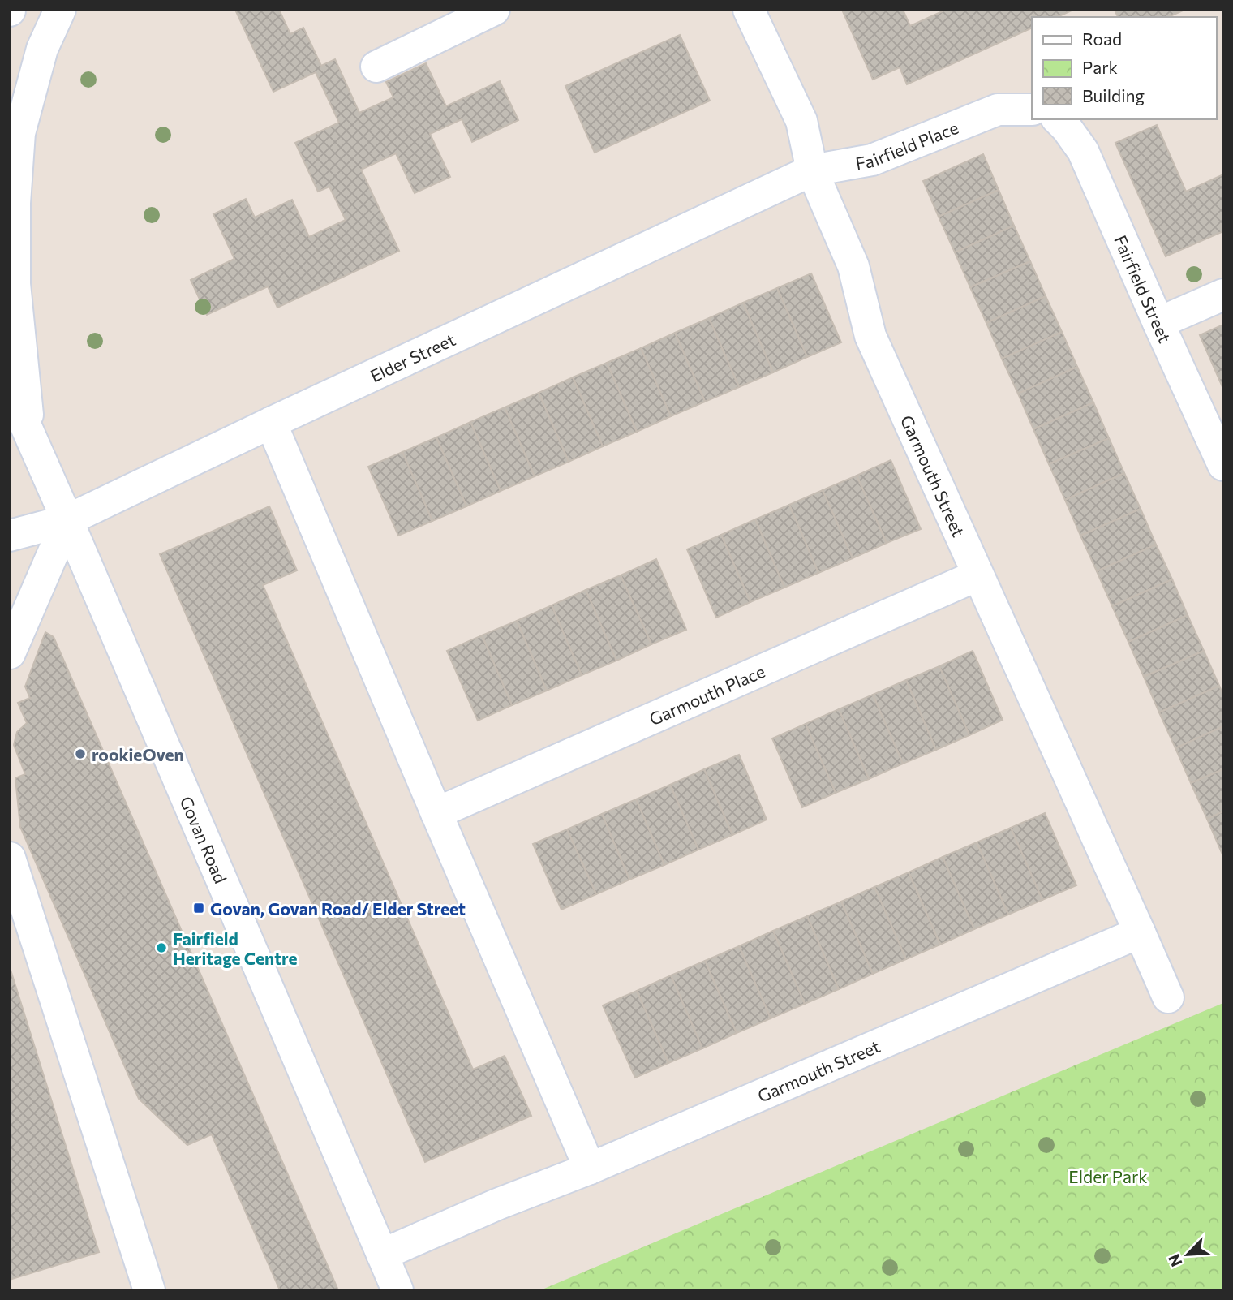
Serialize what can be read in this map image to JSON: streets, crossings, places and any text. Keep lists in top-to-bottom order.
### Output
{
  "streets": {
    "street": [
      "Fairfield Place",
      "Fairfield Street",
      "Elder Street",
      "Garmouth Street",
      "Garmouth Place",
      "Govan Road"
    ]
  },
  "crossings": [
    ["Fairfield Place", "Elder Street"],
    ["Fairfield Place", "Garmouth Street"],
    ["Elder Street", "Garmouth Street"],
    ["Elder Street", "Govan Road"],
    ["Garmouth Street", "Garmouth Place"],
    ["Garmouth Street", "Govan Road"]
  ],
  "parks": ["Elder Park"],
  "places": {
    "other": ["rookieOven", "Fairfield Heritage Centre"],
    "transit": ["Govan, Govan Road/ Elder Street"]
  },
  "legend": ["Road", "Park", "Building"],
  "north": "bottom left"
}
